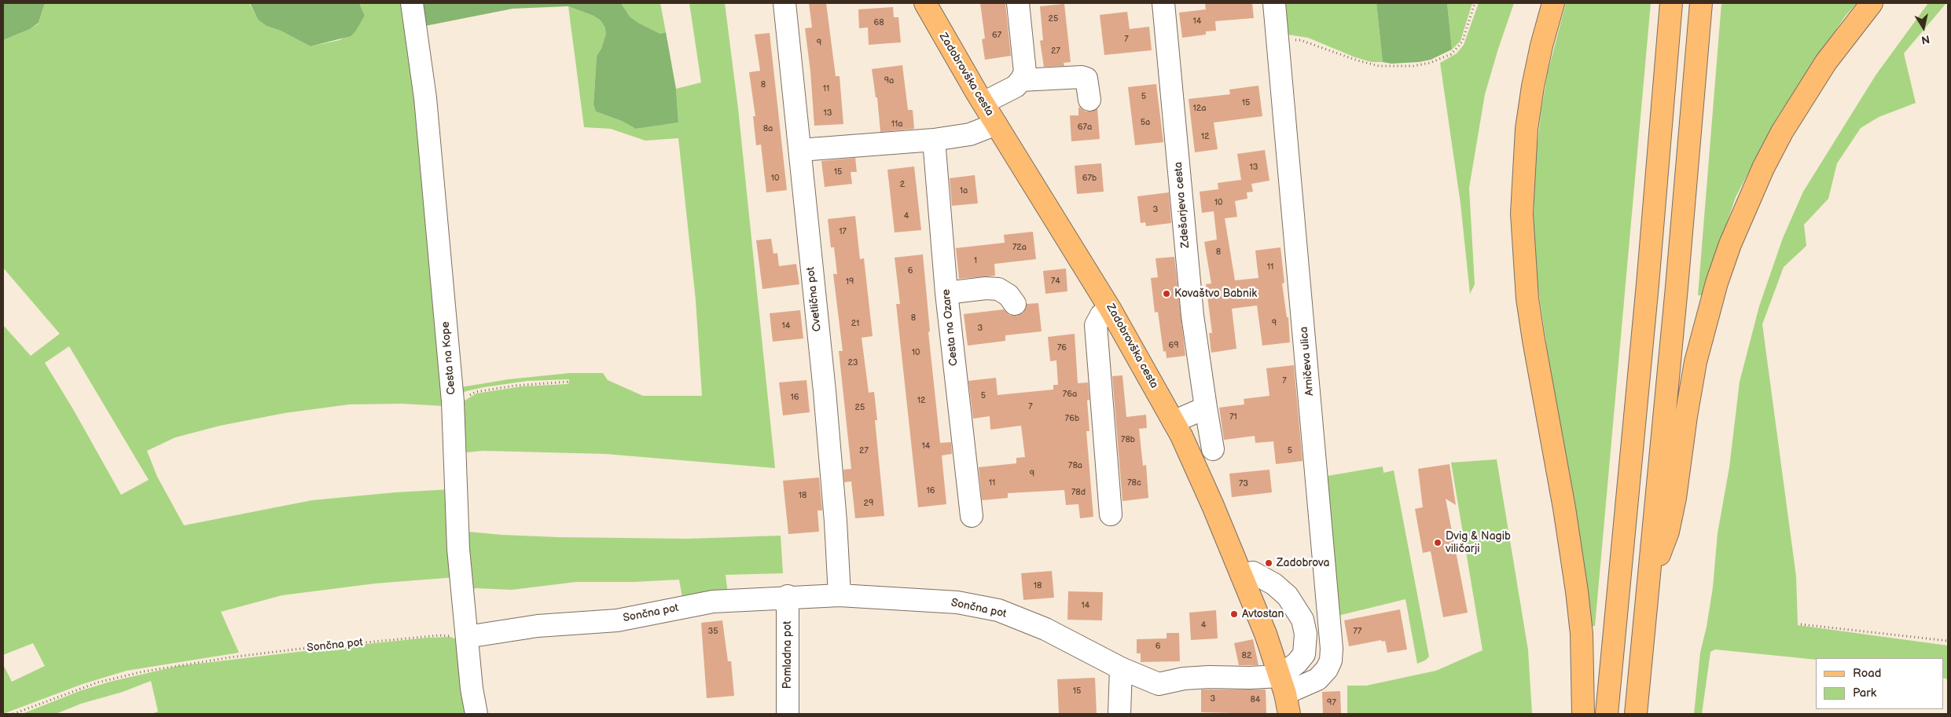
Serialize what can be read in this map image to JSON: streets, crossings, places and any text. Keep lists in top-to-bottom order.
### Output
{
  "streets": {
    "main road": ["Zadobrovška cesta"],
    "street": [
      "Zdešarjeva cesta",
      "Cvetlična pot",
      "Cesta na Ozare",
      "Cesta na Kope",
      "Arničeva ulica",
      "Sončna pot",
      "Pomladna pot"
    ]
  },
  "crossings": [
    ["Zadobrovška cesta", "Arničeva ulica"],
    ["Zadobrovška cesta", "Sončna pot"],
    ["Cvetlična pot", "Sončna pot"],
    ["Cesta na Kope", "Sončna pot"],
    ["Arničeva ulica", "Sončna pot"],
    ["Sončna pot", "Pomladna pot"]
  ],
  "places": [
    "Kovaštvo Babnik",
    "Dvig & Nagib viličarji",
    "Zadobrova",
    "Avtostan"
  ],
  "house_numbers": [
    "25",
    "14",
    "68",
    "67",
    "7",
    "9",
    "27",
    "9a",
    "8",
    "11",
    "5",
    "15",
    "12a",
    "13",
    "5a",
    "11a",
    "67a",
    "8a",
    "12",
    "13",
    "15",
    "10",
    "67b",
    "2",
    "1a",
    "10",
    "3",
    "4",
    "17",
    "72a",
    "8",
    "1",
    "11",
    "6",
    "74",
    "19",
    "8",
    "21",
    "9",
    "14",
    "3",
    "69",
    "76",
    "10",
    "23",
    "7",
    "76a",
    "5",
    "16",
    "12",
    "7",
    "25",
    "71",
    "76b",
    "78b",
    "14",
    "27",
    "5",
    "78a",
    "9",
    "11",
    "78c",
    "73",
    "16",
    "78d",
    "18",
    "29",
    "18",
    "14",
    "4",
    "35",
    "77",
    "6",
    "82",
    "15",
    "3",
    "84",
    "97"
  ],
  "legend": ["Road", "Park"],
  "north": "bottom"
}
